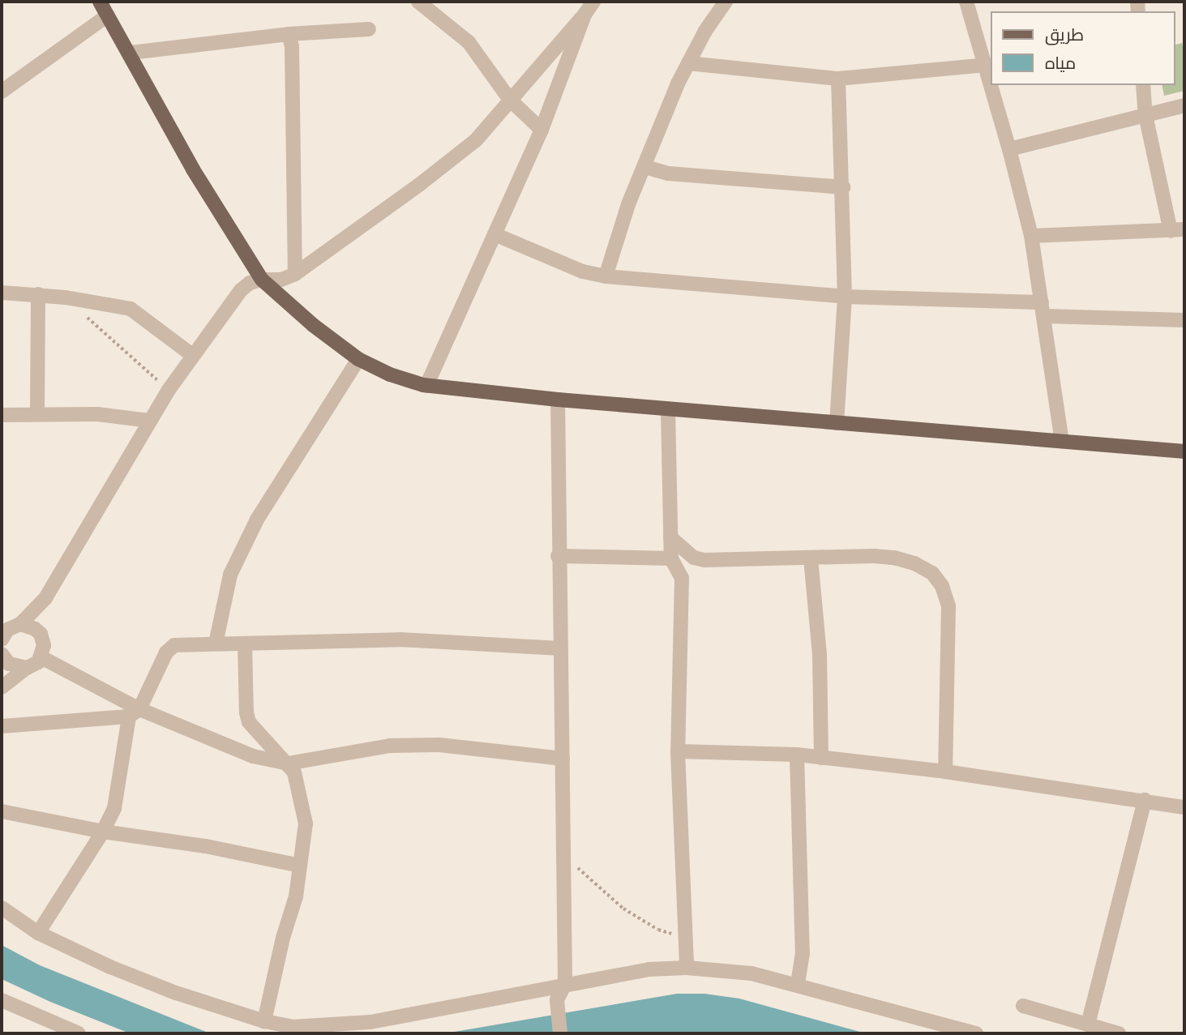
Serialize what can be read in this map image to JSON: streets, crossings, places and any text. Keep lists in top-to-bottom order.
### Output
{
  "legend": ["طريق", "مياه"]
}
